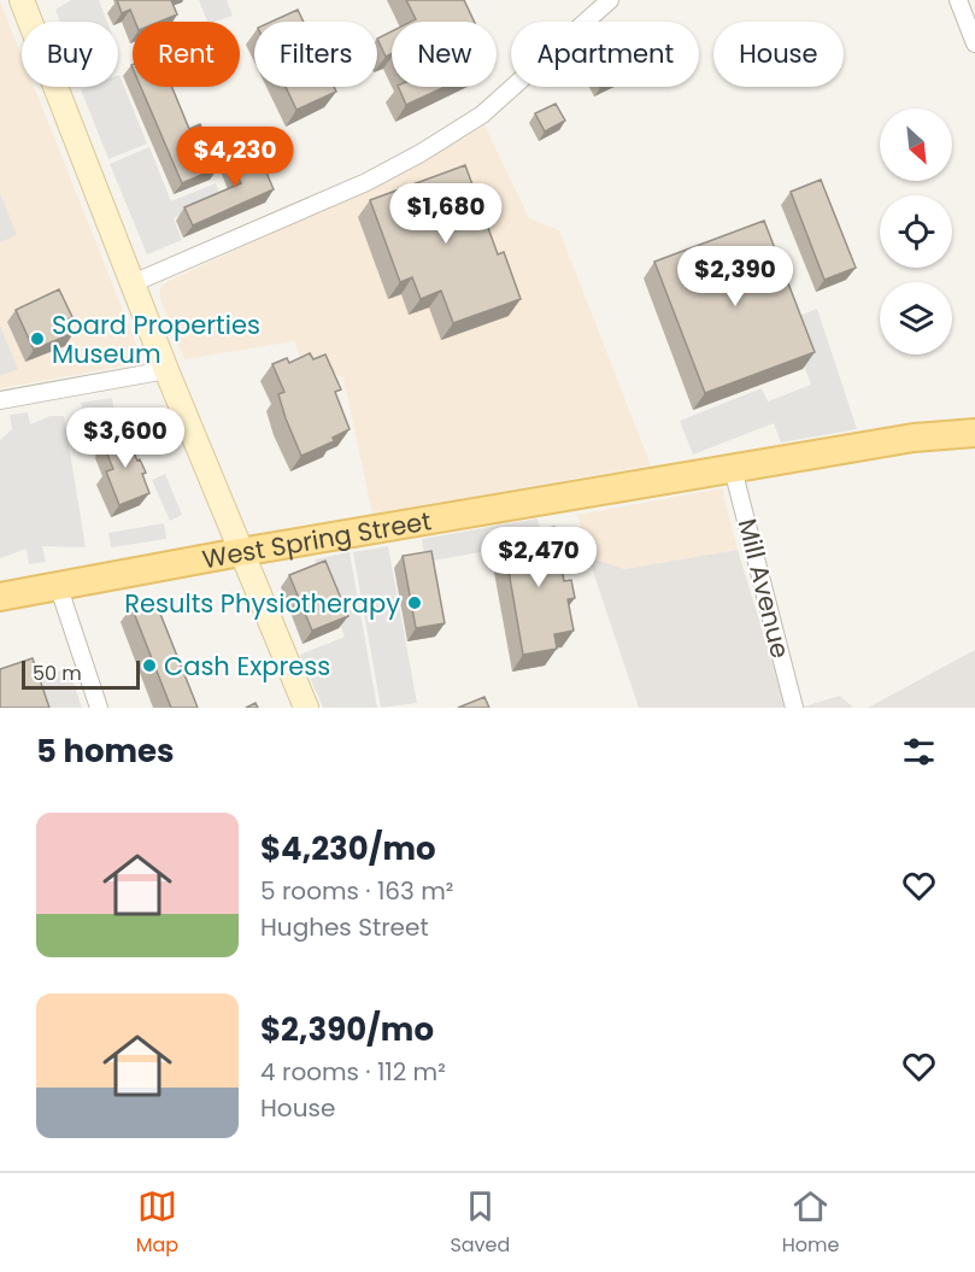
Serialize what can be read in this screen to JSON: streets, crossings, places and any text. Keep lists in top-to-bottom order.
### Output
{
  "streets": {
    "main road": ["West Spring Street"],
    "street": ["Mill Avenue"]
  },
  "crossings": [
    ["West Spring Street", "Mill Avenue"]
  ],
  "places": ["Soard Properties Museum", "Results Physiotherapy", "Cash Express"],
  "scale_bar": "50 m",
  "north": "bottom right",
  "page": {
    "chip": [
      "Buy",
      "Rent",
      "Filters",
      "New",
      "Apartment",
      "House"
    ],
    "price": [
      "$4,230",
      "$1,680",
      "$2,390",
      "$3,600",
      "$2,470"
    ],
    "scale": "50 m",
    "heading": "5 homes",
    "list": [
      {
        "name": "$4,230/mo",
        "note": "5 rooms · 163 m² · Hughes Street"
      },
      {
        "name": "$2,390/mo",
        "note": "4 rooms · 112 m² · House"
      }
    ],
    "tabs": ["Map", "Saved", "Home"]
  }
}
